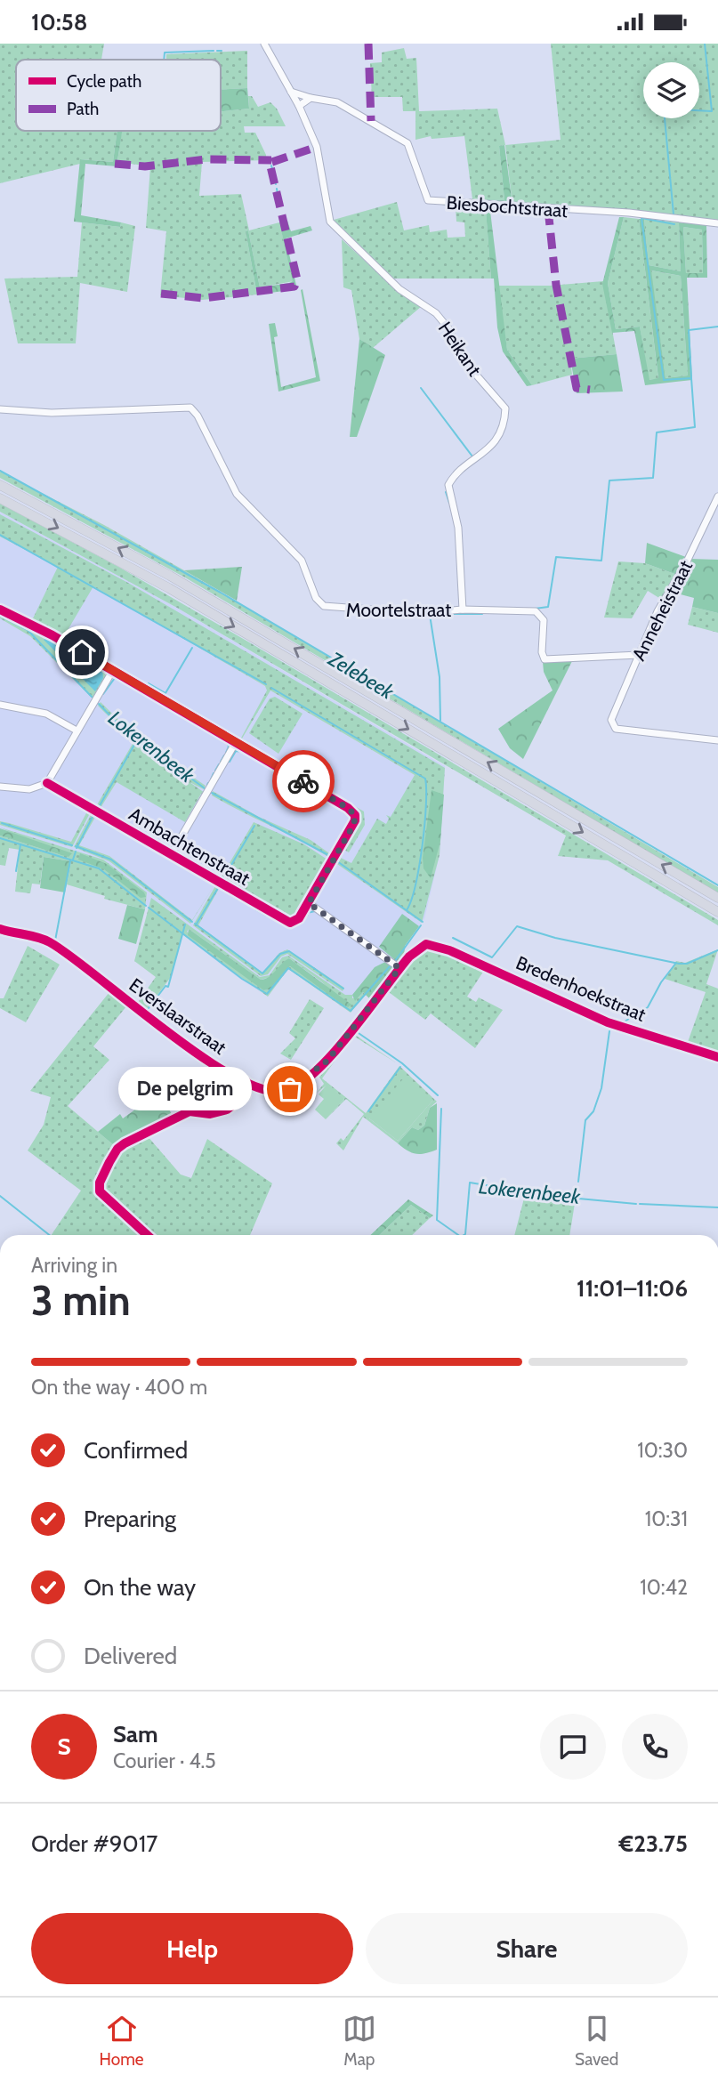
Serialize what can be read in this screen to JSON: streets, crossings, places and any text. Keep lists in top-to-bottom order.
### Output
{
  "streets": {
    "street": [
      "Biesbochtstraat",
      "Heikant",
      "Moortelstraat",
      "Anneheistraat",
      "Ambachtenstraat",
      "Bredenhoekstraat",
      "Everslaarstraat"
    ]
  },
  "crossings": [
    ["Biesbochtstraat", "Heikant"],
    ["Heikant", "Moortelstraat"],
    ["Moortelstraat", "Anneheistraat"],
    ["Bredenhoekstraat", "Everslaarstraat"]
  ],
  "water": ["Zelebeek", "Lokerenbeek"],
  "places": ["De pelgrim"],
  "legend": ["Cycle path", "Path"],
  "page": {
    "status": "10:58",
    "bubble": "De pelgrim",
    "heading": ["3 min", "Arriving in", "11:01–11:06"],
    "panel": [
      "Sam",
      "Courier · 4.5",
      "Order #9017",
      "€23.75"
    ],
    "bar": "On the way · 400 m",
    "list": [
      ["Confirmed", "10:30"],
      ["Preparing", "10:31"],
      ["On the way", "10:42"],
      "Delivered"
    ],
    "round": "S",
    "buttons": ["Help", "Share"],
    "tabs": ["Home", "Map", "Saved"]
  }
}
